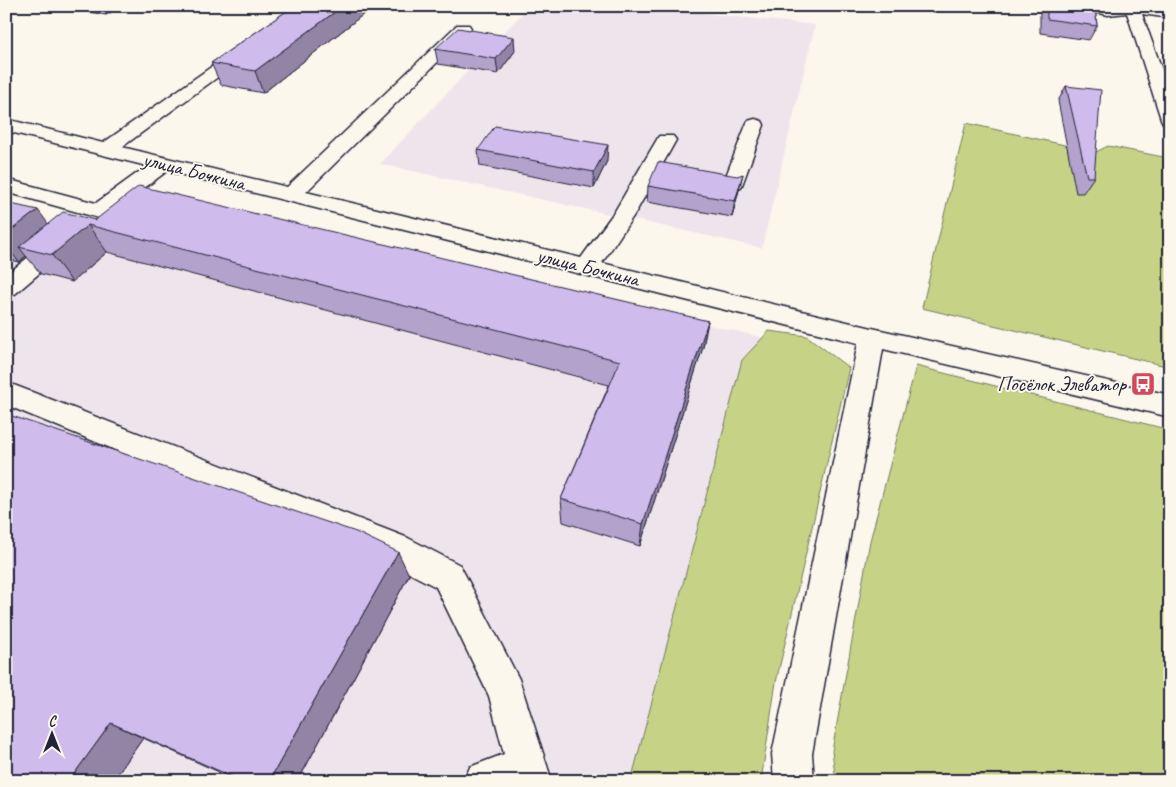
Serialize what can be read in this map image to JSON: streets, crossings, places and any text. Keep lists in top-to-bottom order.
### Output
{
  "streets": {
    "street": ["улица Бочкина"]
  },
  "places": {
    "bus stop": ["Посёлок Элеватор"]
  },
  "north": "top"
}
